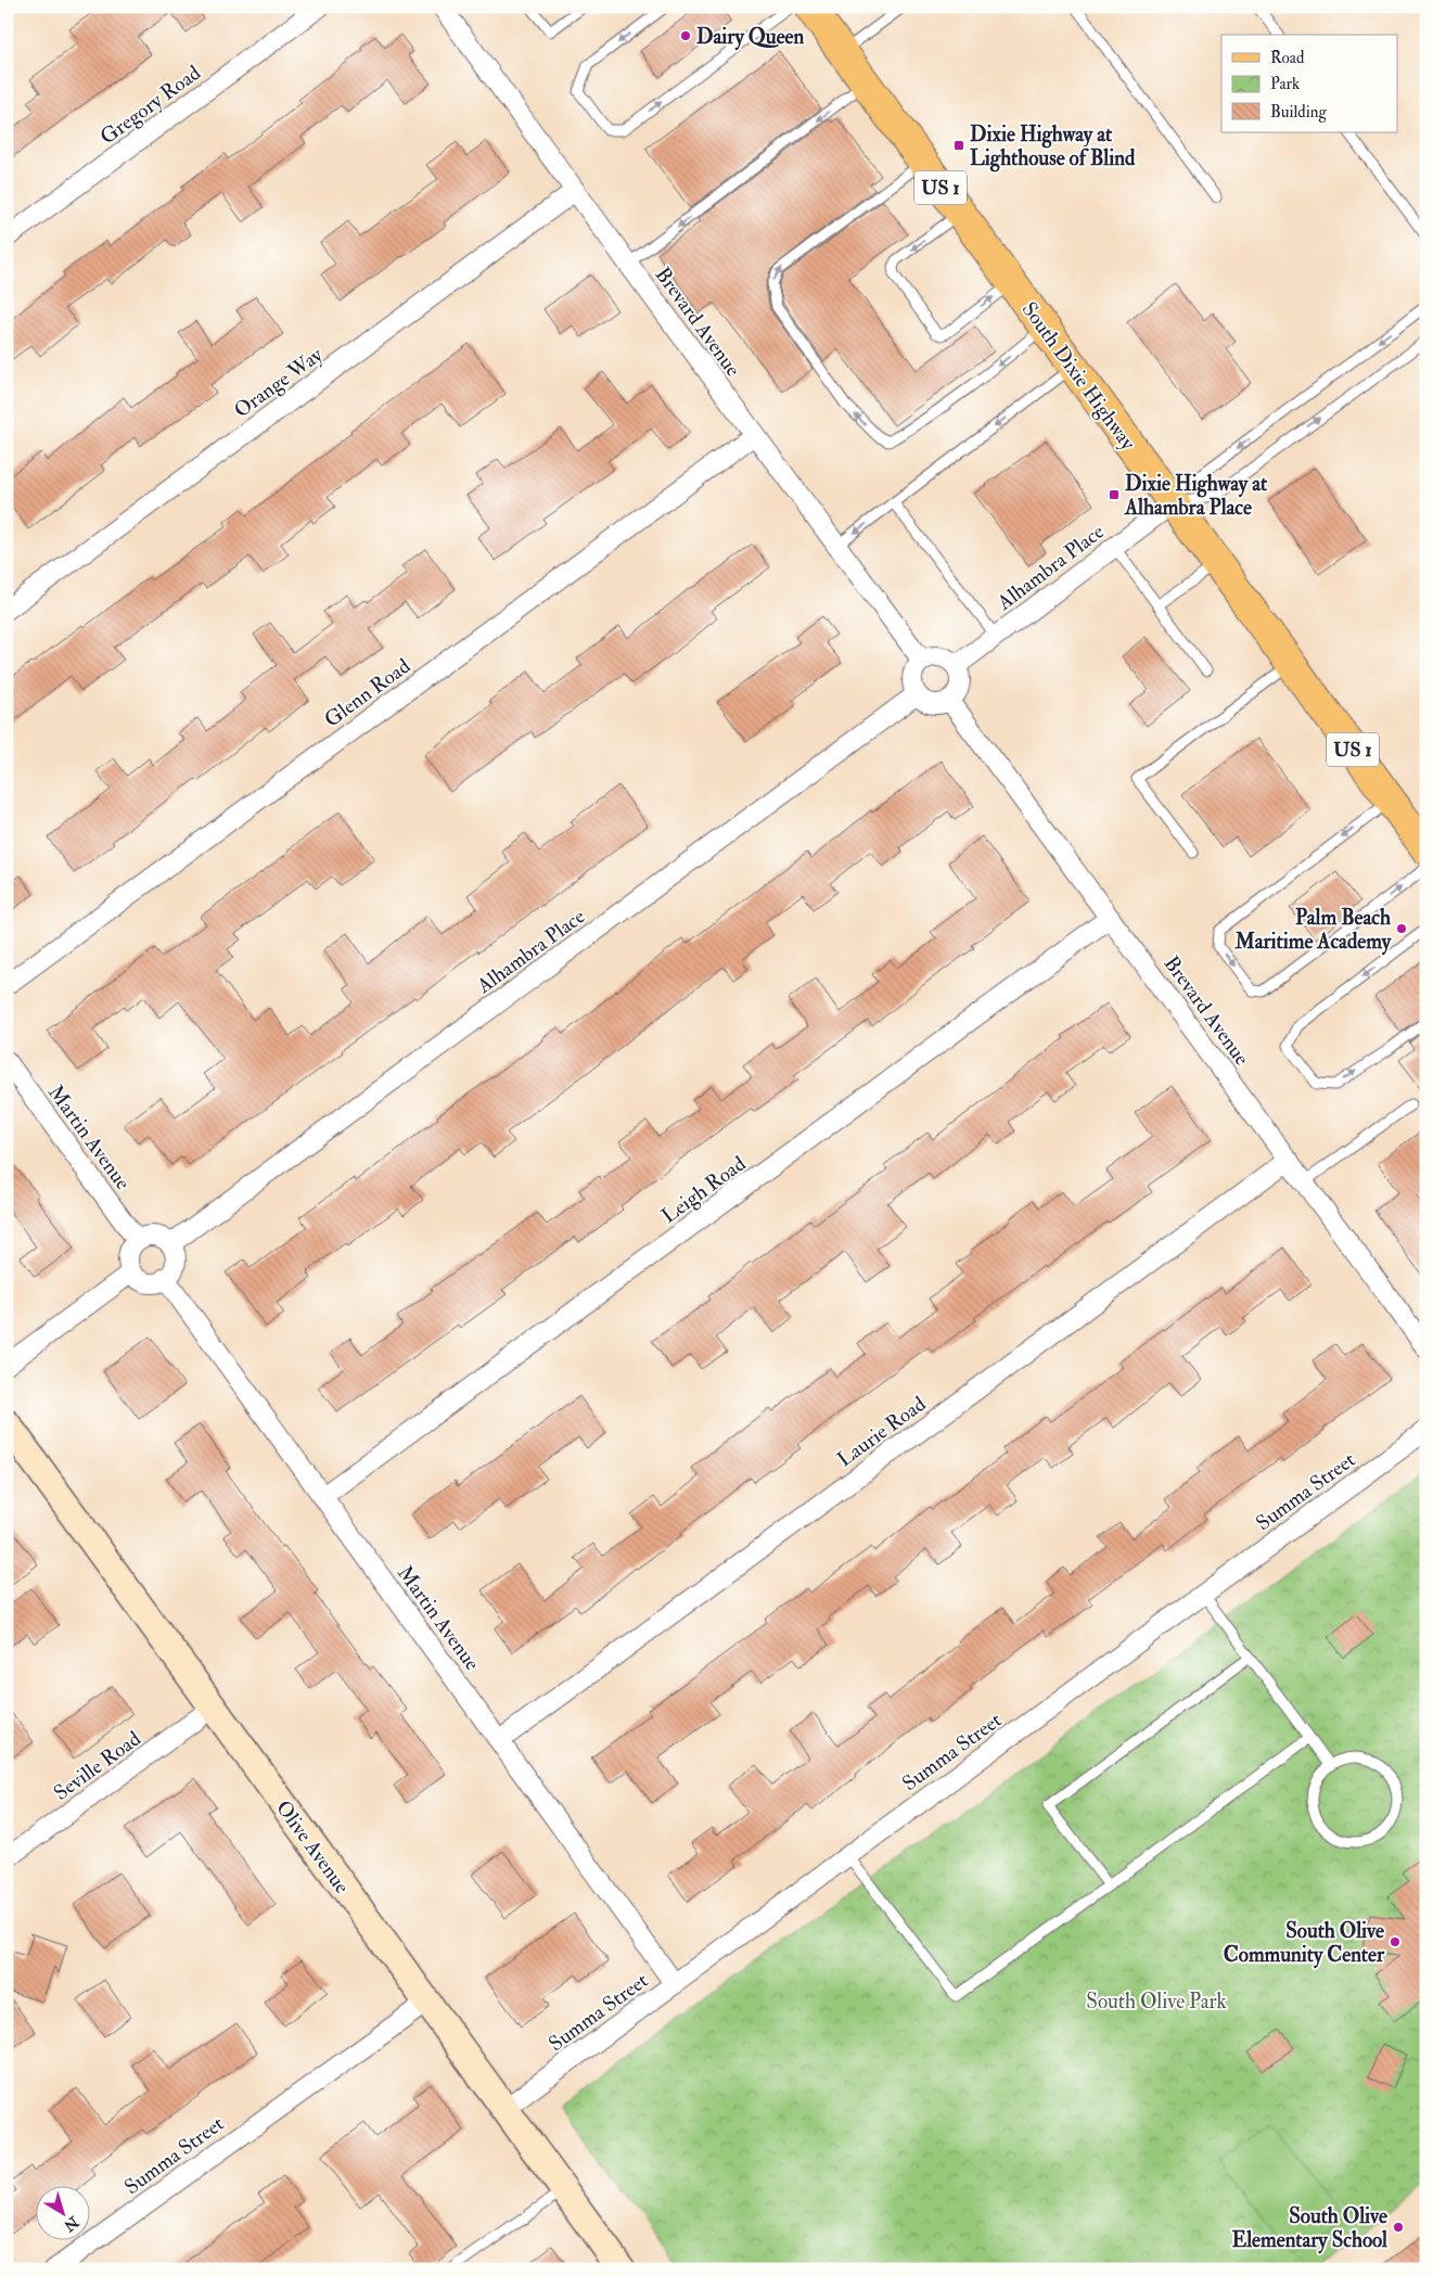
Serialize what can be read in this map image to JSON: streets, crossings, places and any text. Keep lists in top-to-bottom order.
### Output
{
  "streets": {
    "main road": ["US 1", "South Dixie Highway"],
    "street": [
      "Gregory Road",
      "Brevard Avenue",
      "Orange Way",
      "Alhambra Place",
      "Glenn Road",
      "Martin Avenue",
      "Leigh Road",
      "Laurie Road",
      "Summa Street",
      "Seville Road",
      "Olive Avenue"
    ]
  },
  "crossings": [
    ["Brevard Avenue", "Orange Way"],
    ["Brevard Avenue", "Alhambra Place"],
    ["Brevard Avenue", "Glenn Road"],
    ["Brevard Avenue", "Leigh Road"],
    ["Brevard Avenue", "Laurie Road"],
    ["South Dixie Highway", "Alhambra Place"],
    ["Alhambra Place", "Martin Avenue"],
    ["Martin Avenue", "Leigh Road"],
    ["Martin Avenue", "Laurie Road"],
    ["Martin Avenue", "Summa Street"],
    ["Summa Street", "Olive Avenue"],
    ["Seville Road", "Olive Avenue"]
  ],
  "parks": ["South Olive Park"],
  "places": {
    "other": [
      "Dairy Queen",
      "Palm Beach Maritime Academy",
      "South Olive Community Center",
      "South Olive Elementary School"
    ],
    "transit": ["Dixie Highway at Lighthouse of Blind", "Dixie Highway at Alhambra Place"]
  },
  "legend": ["Road", "Park", "Building"],
  "north": "bottom right"
}
